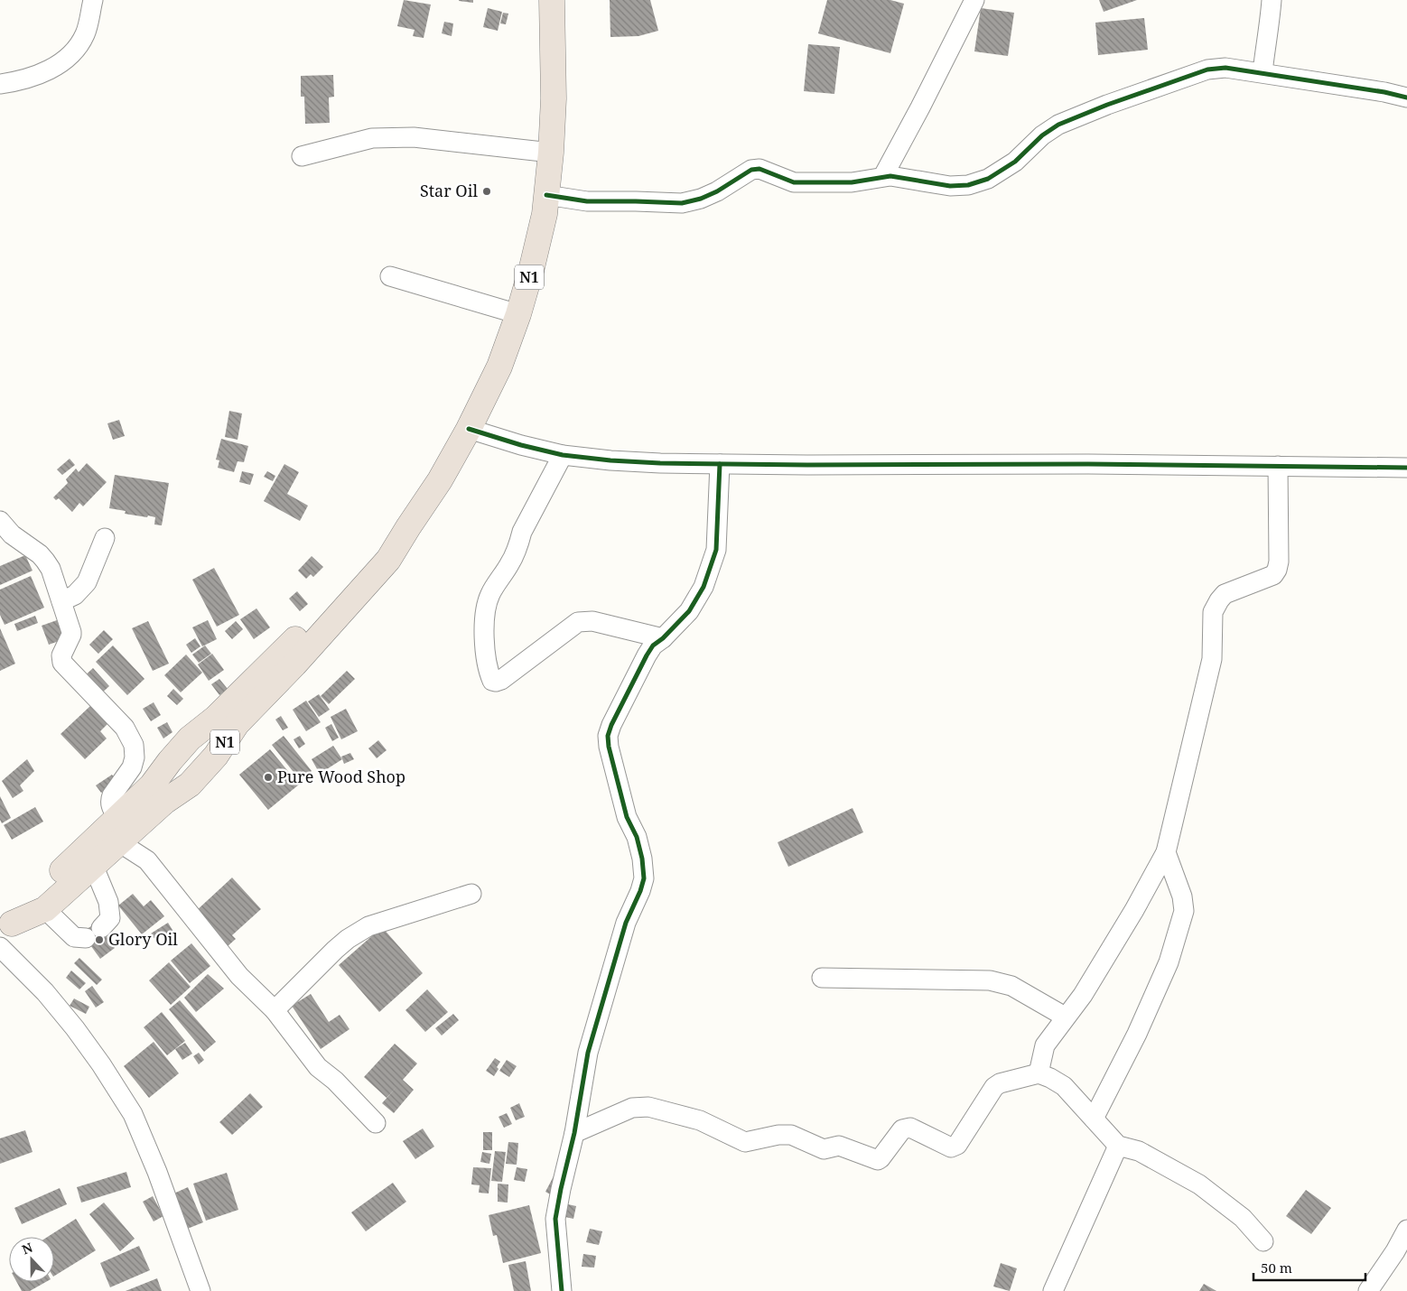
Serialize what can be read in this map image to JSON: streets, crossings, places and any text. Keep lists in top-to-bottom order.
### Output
{
  "streets": {
    "highway": ["N1"]
  },
  "places": ["Star Oil", "Pure Wood Shop", "Glory Oil"],
  "scale_bar": "50 m",
  "north": "top"
}
